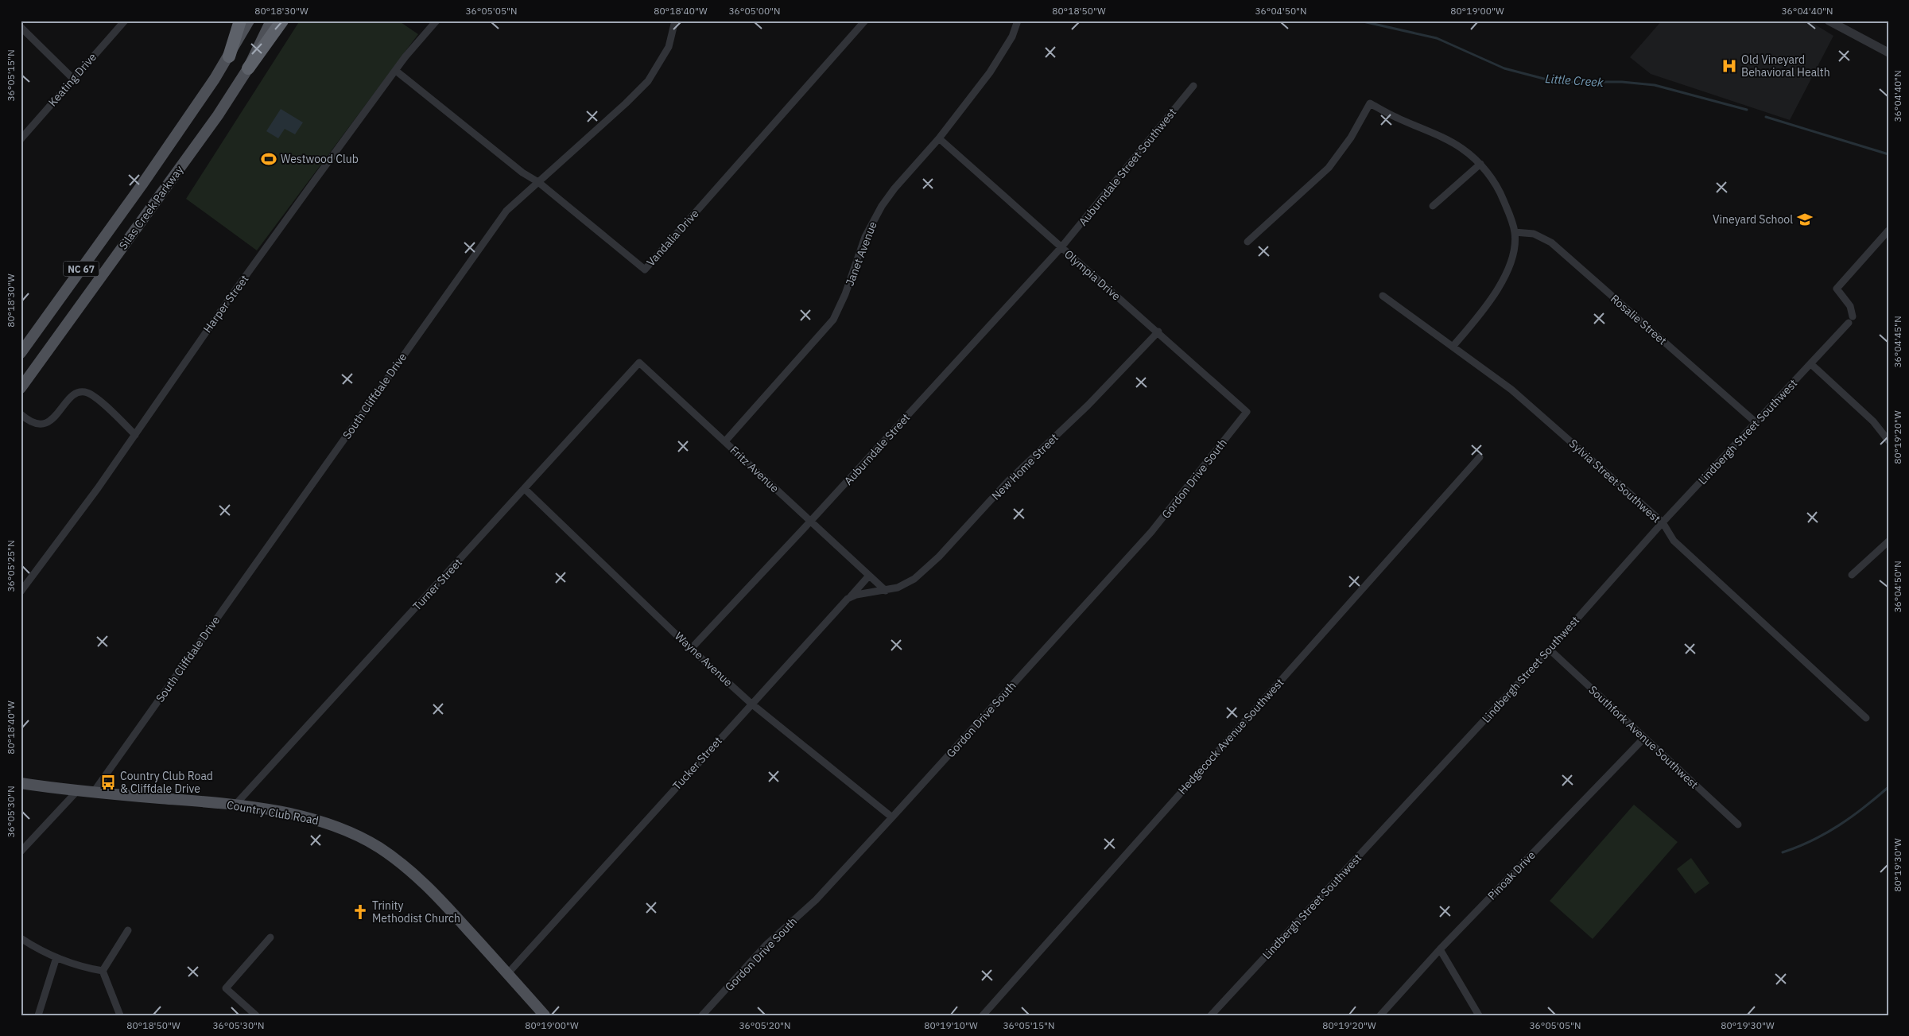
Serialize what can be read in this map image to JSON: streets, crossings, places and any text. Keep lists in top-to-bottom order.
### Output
{
  "streets": {
    "main road": ["Silas Creek Parkway", "NC 67", "Country Club Road"],
    "street": [
      "Keating Drive",
      "Auburndale Street Southwest",
      "Vandalia Drive",
      "Janet Avenue",
      "Olympia Drive",
      "Harper Street",
      "Rosalie Street",
      "South Cliffdale Drive",
      "Lindbergh Street Southwest",
      "Auburndale Street",
      "New Home Street",
      "Fritz Avenue",
      "Gordon Drive South",
      "Sylvia Street Southwest",
      "Turner Street",
      "Wayne Avenue",
      "Hedgecock Avenue Southwest",
      "Southfork Avenue Southwest",
      "Tucker Street",
      "Pinoak Drive"
    ]
  },
  "crossings": [
    ["Auburndale Street Southwest", "Olympia Drive"],
    ["Auburndale Street Southwest", "Auburndale Street"],
    ["Vandalia Drive", "Harper Street"],
    ["Vandalia Drive", "South Cliffdale Drive"],
    ["Janet Avenue", "Olympia Drive"],
    ["Janet Avenue", "Fritz Avenue"],
    ["Olympia Drive", "Auburndale Street"],
    ["Olympia Drive", "New Home Street"],
    ["Olympia Drive", "Gordon Drive South"],
    ["Rosalie Street", "Lindbergh Street Southwest"],
    ["South Cliffdale Drive", "Country Club Road"],
    ["Lindbergh Street Southwest", "Sylvia Street Southwest"],
    ["Lindbergh Street Southwest", "Southfork Avenue Southwest"],
    ["Auburndale Street", "Fritz Avenue"],
    ["Auburndale Street", "Wayne Avenue"],
    ["Fritz Avenue", "Turner Street"],
    ["Fritz Avenue", "Tucker Street"],
    ["Gordon Drive South", "Wayne Avenue"],
    ["Turner Street", "Wayne Avenue"],
    ["Turner Street", "Country Club Road"],
    ["Wayne Avenue", "Tucker Street"],
    ["Southfork Avenue Southwest", "Pinoak Drive"],
    ["Tucker Street", "Country Club Road"]
  ],
  "water": ["Little Creek"],
  "places": {
    "hospital": ["Old Vineyard Behavioral Health"],
    "sports": ["Westwood Club"],
    "school or university": ["Vineyard School"],
    "bus stop": ["Country Club Road & Cliffdale Drive"],
    "church": ["Trinity Methodist Church"]
  },
  "coordinates": [
    "80°18'30\"W",
    "36°05'05\"N",
    "80°18'40\"W",
    "36°05'00\"N",
    "80°18'50\"W",
    "36°04'50\"N",
    "80°19'00\"W",
    "36°04'40\"N",
    "36°05'15\"N",
    "36°04'45\"N",
    "80°19'20\"W",
    "36°05'25\"N",
    "36°05'30\"N",
    "80°19'30\"W",
    "36°05'20\"N",
    "80°19'10\"W"
  ]
}
